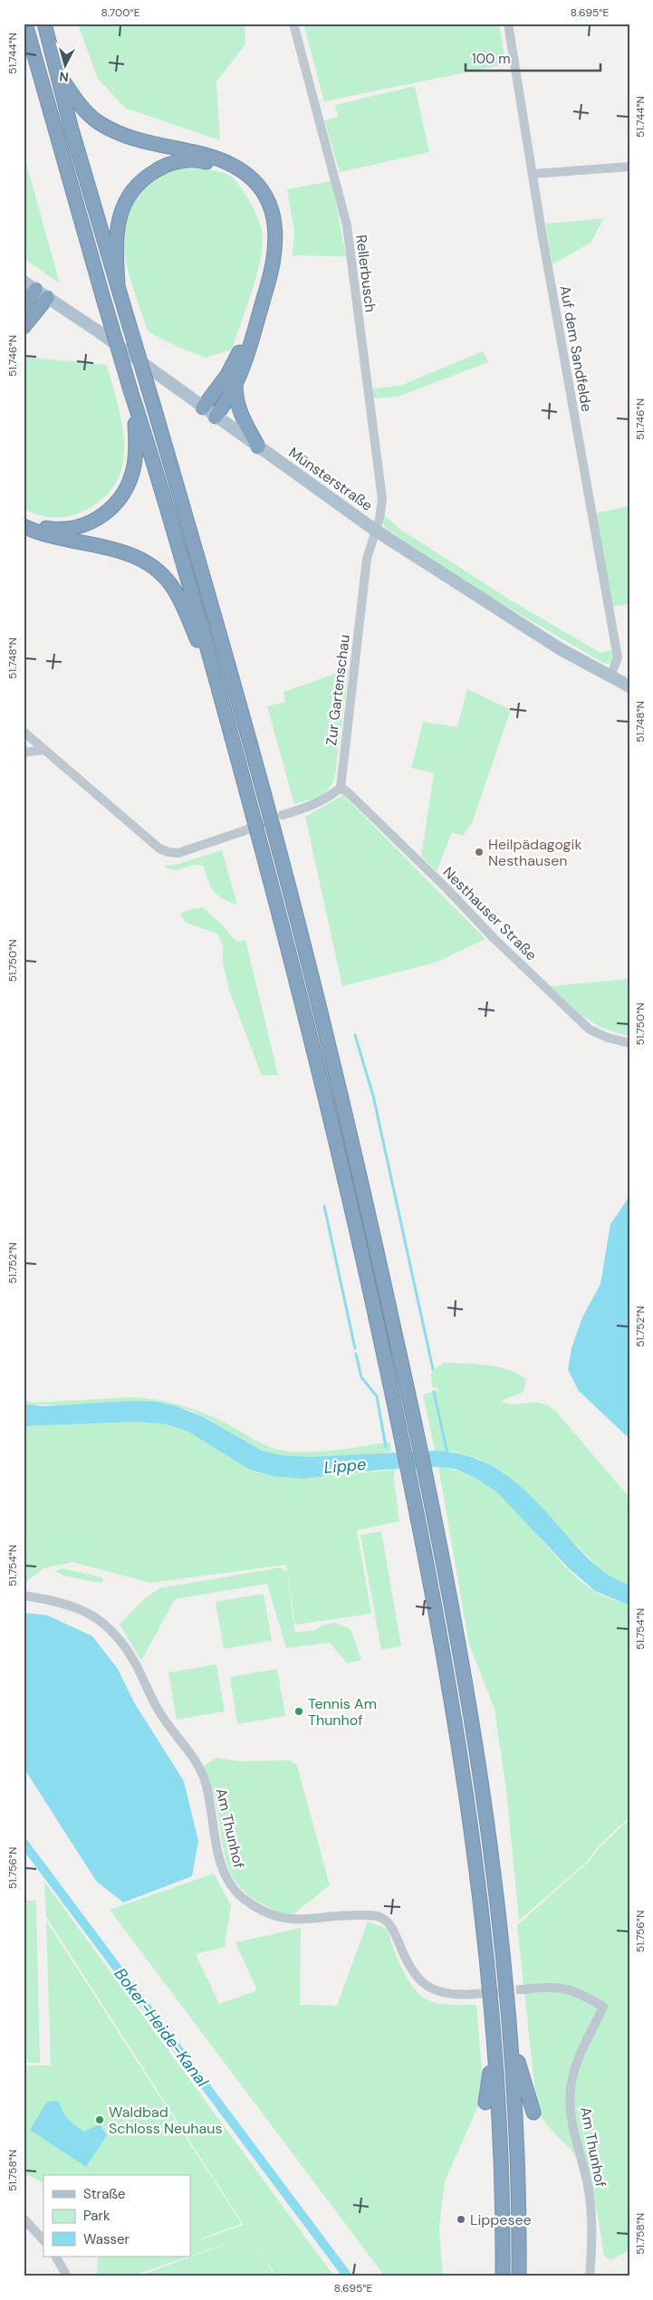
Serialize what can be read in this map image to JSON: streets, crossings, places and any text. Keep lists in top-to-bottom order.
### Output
{
  "streets": {
    "main road": ["Münsterstraße"],
    "street": [
      "Rellerbusch",
      "Auf dem Sandfelde",
      "Zur Gartenschau",
      "Nesthauser Straße",
      "Am Thunhof"
    ]
  },
  "crossings": [
    ["Rellerbusch", "Münsterstraße"],
    ["Rellerbusch", "Zur Gartenschau"],
    ["Auf dem Sandfelde", "Münsterstraße"],
    ["Münsterstraße", "Zur Gartenschau"],
    ["Zur Gartenschau", "Nesthauser Straße"]
  ],
  "water": ["Lippe", "Boker-Heide-Kanal"],
  "places": [
    "Heilpädagogik Nesthausen",
    "Tennis Am Thunhof",
    "Waldbad Schloss Neuhaus",
    "Lippesee"
  ],
  "legend": ["Straße", "Park", "Wasser"],
  "scale_bar": "100 m",
  "north": "bottom",
  "coordinates": [
    "8.700°E",
    "8.695°E",
    "51.744°N",
    "51.746°N",
    "51.748°N",
    "51.750°N",
    "51.752°N",
    "51.754°N",
    "51.756°N",
    "51.758°N"
  ]
}
